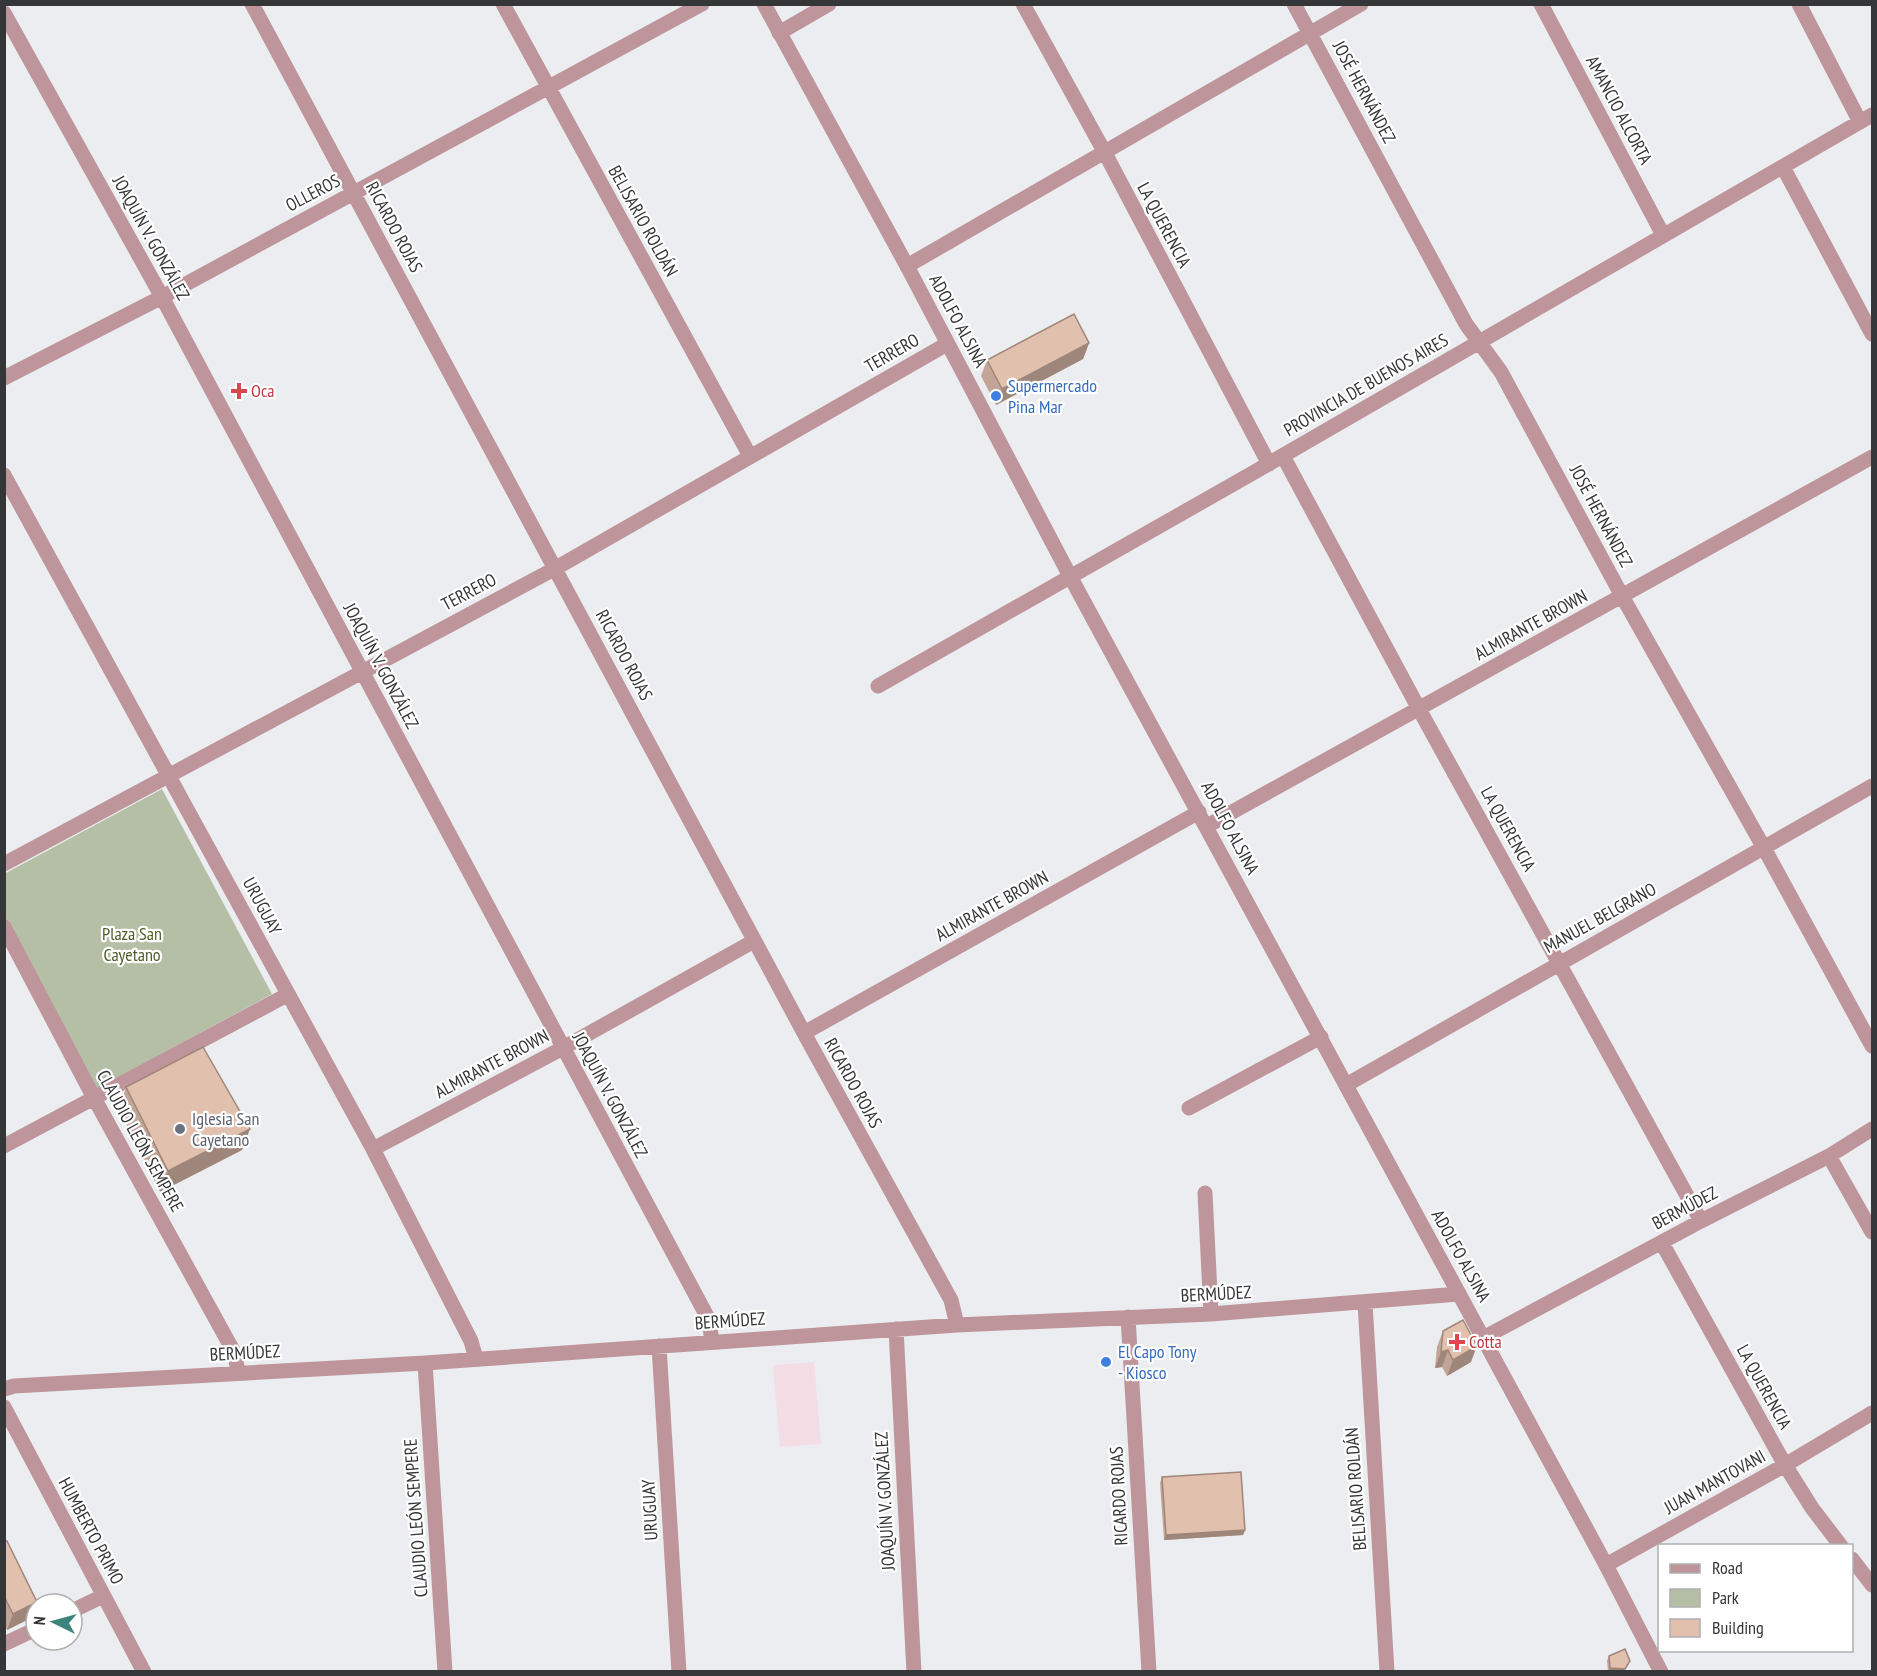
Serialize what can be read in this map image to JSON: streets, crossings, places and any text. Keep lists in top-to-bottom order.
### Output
{
  "streets": {
    "street": [
      "JOSÉ HERNÁNDEZ",
      "AMANCIO ALCORTA",
      "OLLEROS",
      "BELISARIO ROLDÁN",
      "LA QUERENCIA",
      "RICARDO ROJAS",
      "JOAQUÍN V. GONZÁLEZ",
      "ADOLFO ALSINA",
      "TERRERO",
      "PROVINCIA DE BUENOS AIRES",
      "ALMIRANTE BROWN",
      "URUGUAY",
      "MANUEL BELGRANO",
      "CLAUDIO LEÓN SEMPERE",
      "BERMÚDEZ",
      "JUAN MANTOVANI",
      "HUMBERTO PRIMO"
    ]
  },
  "crossings": [
    ["JOSÉ HERNÁNDEZ", "PROVINCIA DE BUENOS AIRES"],
    ["JOSÉ HERNÁNDEZ", "ALMIRANTE BROWN"],
    ["JOSÉ HERNÁNDEZ", "MANUEL BELGRANO"],
    ["AMANCIO ALCORTA", "PROVINCIA DE BUENOS AIRES"],
    ["OLLEROS", "BELISARIO ROLDÁN"],
    ["OLLEROS", "RICARDO ROJAS"],
    ["OLLEROS", "JOAQUÍN V. GONZÁLEZ"],
    ["BELISARIO ROLDÁN", "TERRERO"],
    ["BELISARIO ROLDÁN", "BERMÚDEZ"],
    ["LA QUERENCIA", "PROVINCIA DE BUENOS AIRES"],
    ["LA QUERENCIA", "ALMIRANTE BROWN"],
    ["LA QUERENCIA", "MANUEL BELGRANO"],
    ["LA QUERENCIA", "BERMÚDEZ"],
    ["LA QUERENCIA", "JUAN MANTOVANI"],
    ["RICARDO ROJAS", "TERRERO"],
    ["RICARDO ROJAS", "ALMIRANTE BROWN"],
    ["RICARDO ROJAS", "BERMÚDEZ"],
    ["JOAQUÍN V. GONZÁLEZ", "TERRERO"],
    ["JOAQUÍN V. GONZÁLEZ", "ALMIRANTE BROWN"],
    ["JOAQUÍN V. GONZÁLEZ", "BERMÚDEZ"],
    ["ADOLFO ALSINA", "TERRERO"],
    ["ADOLFO ALSINA", "PROVINCIA DE BUENOS AIRES"],
    ["ADOLFO ALSINA", "ALMIRANTE BROWN"],
    ["ADOLFO ALSINA", "MANUEL BELGRANO"],
    ["ADOLFO ALSINA", "BERMÚDEZ"],
    ["ADOLFO ALSINA", "JUAN MANTOVANI"],
    ["TERRERO", "URUGUAY"],
    ["ALMIRANTE BROWN", "URUGUAY"],
    ["URUGUAY", "BERMÚDEZ"],
    ["CLAUDIO LEÓN SEMPERE", "BERMÚDEZ"]
  ],
  "parks": ["Plaza San Cayetano"],
  "places": {
    "health": ["Oca", "Cotta"],
    "other": ["Supermercado Pina Mar", "Iglesia San Cayetano", "El Capo Tony - Kiosco"]
  },
  "legend": ["Road", "Park", "Building"],
  "north": "left"
}
